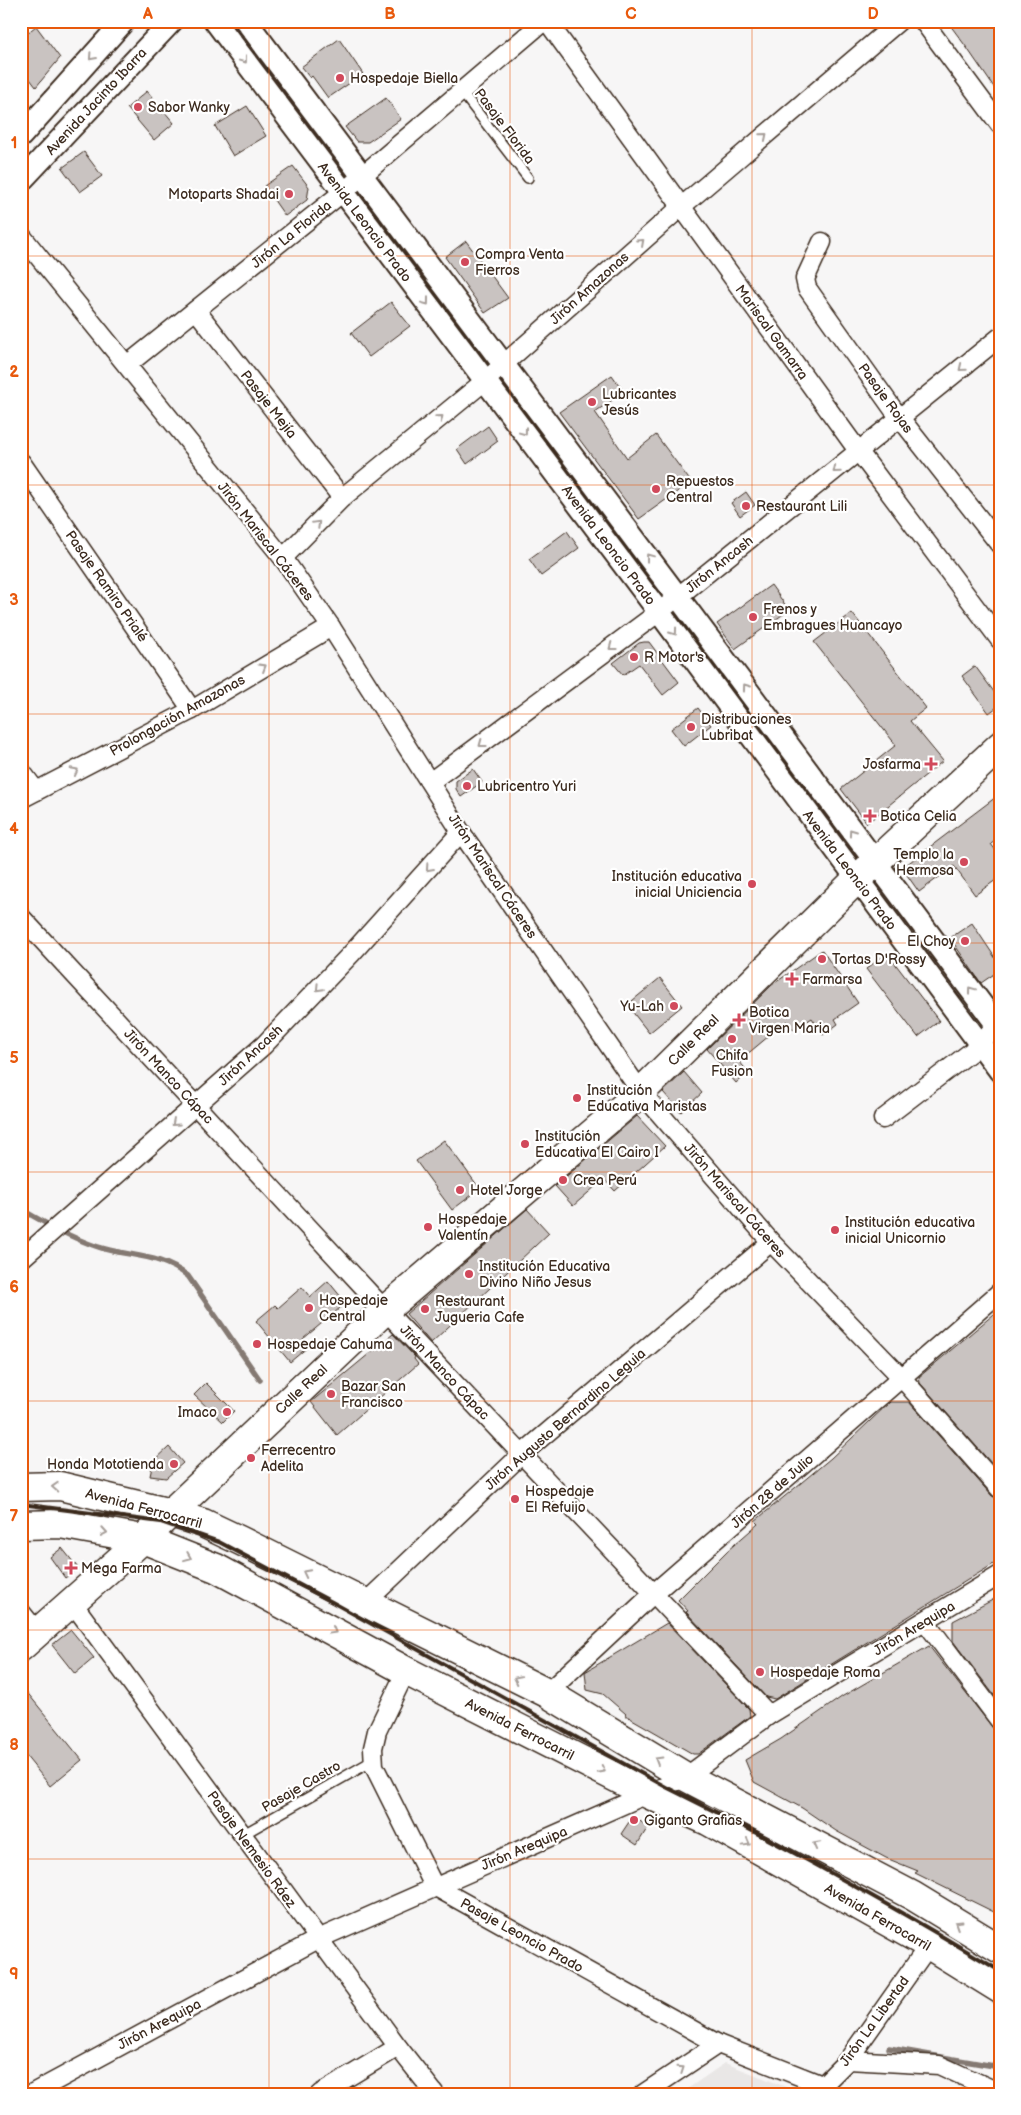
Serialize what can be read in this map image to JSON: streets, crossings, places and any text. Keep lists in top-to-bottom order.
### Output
{
  "streets": {
    "main road": ["Calle Real", "Avenida Ferrocarril"],
    "street": [
      "Avenida Jacinto Ibarra",
      "Avenida Leoncio Prado",
      "Jirón La Florida",
      "Jirón Amazonas",
      "Mariscal Gamarra",
      "Pasaje Rojas",
      "Pasaje Mejía",
      "Jirón Mariscal Cáceres",
      "Jirón Ancash",
      "Pasaje Ramiro Prialé",
      "Prolongación Amazonas",
      "Jirón Manco Cápac",
      "Jirón Augusto Bernardino Leguia",
      "Jirón 28 de Julio",
      "Jirón Arequipa",
      "Pasaje Nemesio Ráez",
      "Pasaje Leoncio Prado",
      "Jirón La Libertad"
    ],
    "lane": ["Pasaje Florida", "Pasaje Castro"]
  },
  "crossings": [
    ["Pasaje Florida", "Jirón La Florida"],
    ["Avenida Leoncio Prado", "Jirón La Florida"],
    ["Avenida Leoncio Prado", "Jirón Amazonas"],
    ["Avenida Leoncio Prado", "Jirón Ancash"],
    ["Avenida Leoncio Prado", "Calle Real"],
    ["Jirón La Florida", "Mariscal Gamarra"],
    ["Jirón La Florida", "Pasaje Mejía"],
    ["Jirón La Florida", "Jirón Mariscal Cáceres"],
    ["Jirón Amazonas", "Mariscal Gamarra"],
    ["Jirón Amazonas", "Pasaje Mejía"],
    ["Jirón Amazonas", "Jirón Mariscal Cáceres"],
    ["Mariscal Gamarra", "Jirón Ancash"],
    ["Pasaje Rojas", "Jirón Ancash"],
    ["Jirón Mariscal Cáceres", "Jirón Ancash"],
    ["Jirón Mariscal Cáceres", "Prolongación Amazonas"],
    ["Jirón Mariscal Cáceres", "Calle Real"],
    ["Jirón Mariscal Cáceres", "Jirón Augusto Bernardino Leguia"],
    ["Jirón Mariscal Cáceres", "Jirón 28 de Julio"],
    ["Jirón Ancash", "Jirón Manco Cápac"],
    ["Pasaje Ramiro Prialé", "Prolongación Amazonas"],
    ["Calle Real", "Jirón Manco Cápac"],
    ["Calle Real", "Avenida Ferrocarril"],
    ["Calle Real", "Pasaje Nemesio Ráez"],
    ["Jirón Manco Cápac", "Jirón Augusto Bernardino Leguia"],
    ["Jirón Manco Cápac", "Jirón 28 de Julio"],
    ["Jirón Manco Cápac", "Jirón Arequipa"],
    ["Jirón Augusto Bernardino Leguia", "Avenida Ferrocarril"],
    ["Jirón 28 de Julio", "Avenida Ferrocarril"],
    ["Avenida Ferrocarril", "Jirón Arequipa"],
    ["Avenida Ferrocarril", "Jirón La Libertad"],
    ["Jirón Arequipa", "Pasaje Nemesio Ráez"],
    ["Jirón Arequipa", "Pasaje Leoncio Prado"],
    ["Pasaje Castro", "Pasaje Nemesio Ráez"],
    ["Pasaje Leoncio Prado", "Jirón La Libertad"]
  ],
  "one_way": ["Jirón Amazonas", "Jirón Ancash", "Prolongación Amazonas"],
  "places": {
    "other": [
      "Hospedaje Biella",
      "Sabor Wanky",
      "Motoparts Shadai",
      "Compra Venta Fierros",
      "Lubricantes Jesús",
      "Repuestos Central",
      "Restaurant Lili",
      "Frenos y Embragues Huancayo",
      "R Motor's",
      "Distribuciones Lubribat",
      "Lubricentro Yuri",
      "Templo la Hermosa",
      "Institución educativa inicial Uniciencia",
      "El Choy",
      "Tortas D'Rossy",
      "Yu-Lah",
      "Chifa Fusion",
      "Institución Educativa Maristas",
      "Institución Educativa El Cairo I",
      "Crea Perú",
      "Hotel Jorge",
      "Hospedaje Valentín",
      "Institución educativa inicial Unicornio",
      "Institución Educativa Divino Niño Jesus",
      "Hospedaje Central",
      "Restaurant Jugueria Cafe",
      "Hospedaje Cahuma",
      "Bazar San Francisco",
      "Imaco",
      "Ferrecentro Adelita",
      "Honda Mototienda",
      "Hospedaje El Refuijo",
      "Hospedaje Roma",
      "Giganto Grafias"
    ],
    "health": [
      "Josfarma",
      "Botica Celia",
      "Farmarsa",
      "Botica Virgen Maria",
      "Mega Farma"
    ]
  },
  "grid": {
    "columns": [
      "A",
      "B",
      "C",
      "D"
    ],
    "rows": [
      "1",
      "2",
      "3",
      "4",
      "5",
      "6",
      "7",
      "8",
      "9"
    ]
  }
}
